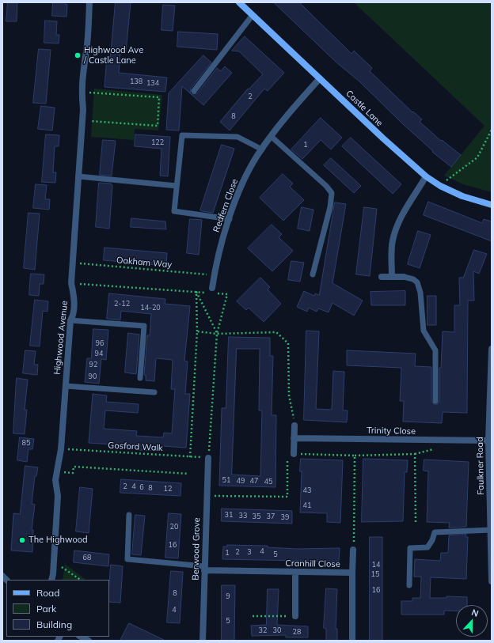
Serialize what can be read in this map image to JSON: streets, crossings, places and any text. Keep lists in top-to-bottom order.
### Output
{
  "streets": {
    "street": [
      "Castle Lane",
      "Redfern Close",
      "Highwood Avenue",
      "Trinity Close",
      "Faulkner Road",
      "Berwood Grove",
      "Cranhill Close"
    ],
    "path": ["Oakham Way", "Gosford Walk"]
  },
  "crossings": [
    ["Castle Lane", "Redfern Close"],
    ["Redfern Close", "Oakham Way"],
    ["Oakham Way", "Highwood Avenue"],
    ["Highwood Avenue", "Gosford Walk"],
    ["Trinity Close", "Faulkner Road"],
    ["Gosford Walk", "Berwood Grove"],
    ["Berwood Grove", "Cranhill Close"]
  ],
  "places": ["Highwood Ave / Castle Lane", "The Highwood"],
  "house_numbers": [
    "138",
    "134",
    "2",
    "8",
    "122",
    "1",
    "2-12",
    "14-20",
    "96",
    "94",
    "92",
    "90",
    "85",
    "51",
    "49",
    "47",
    "45",
    "2",
    "4",
    "6",
    "8",
    "12",
    "43",
    "41",
    "31",
    "33",
    "35",
    "37",
    "39",
    "20",
    "16",
    "4",
    "2",
    "3",
    "1",
    "5",
    "68",
    "14",
    "15",
    "16",
    "8",
    "9",
    "4",
    "5",
    "32",
    "30",
    "28"
  ],
  "legend": ["Road", "Park", "Building"],
  "north": "top"
}
